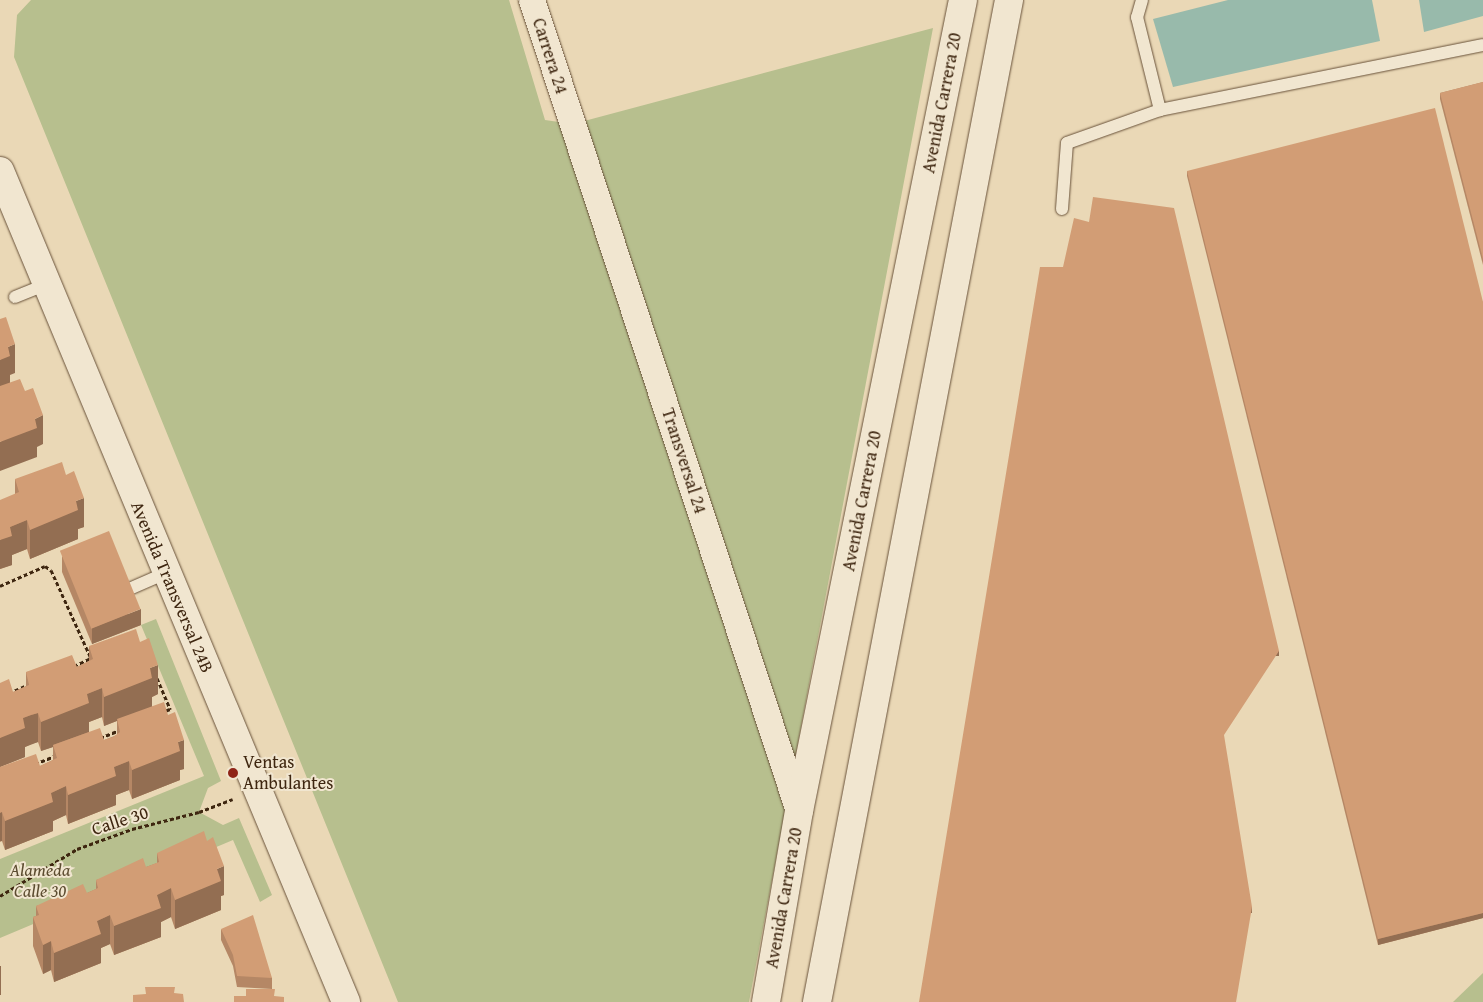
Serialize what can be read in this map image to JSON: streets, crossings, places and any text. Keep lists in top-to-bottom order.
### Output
{
  "streets": {
    "street": [
      "Carrera 24",
      "Avenida Carrera 20",
      "Transversal 24",
      "Avenida Transversal 24B"
    ],
    "path": ["Calle 30"]
  },
  "crossings": [
    ["Carrera 24", "Transversal 24"],
    ["Avenida Carrera 20", "Transversal 24"],
    ["Avenida Transversal 24B", "Calle 30"]
  ],
  "parks": ["Alameda Calle 30"],
  "places": ["Ventas Ambulantes"]
}
